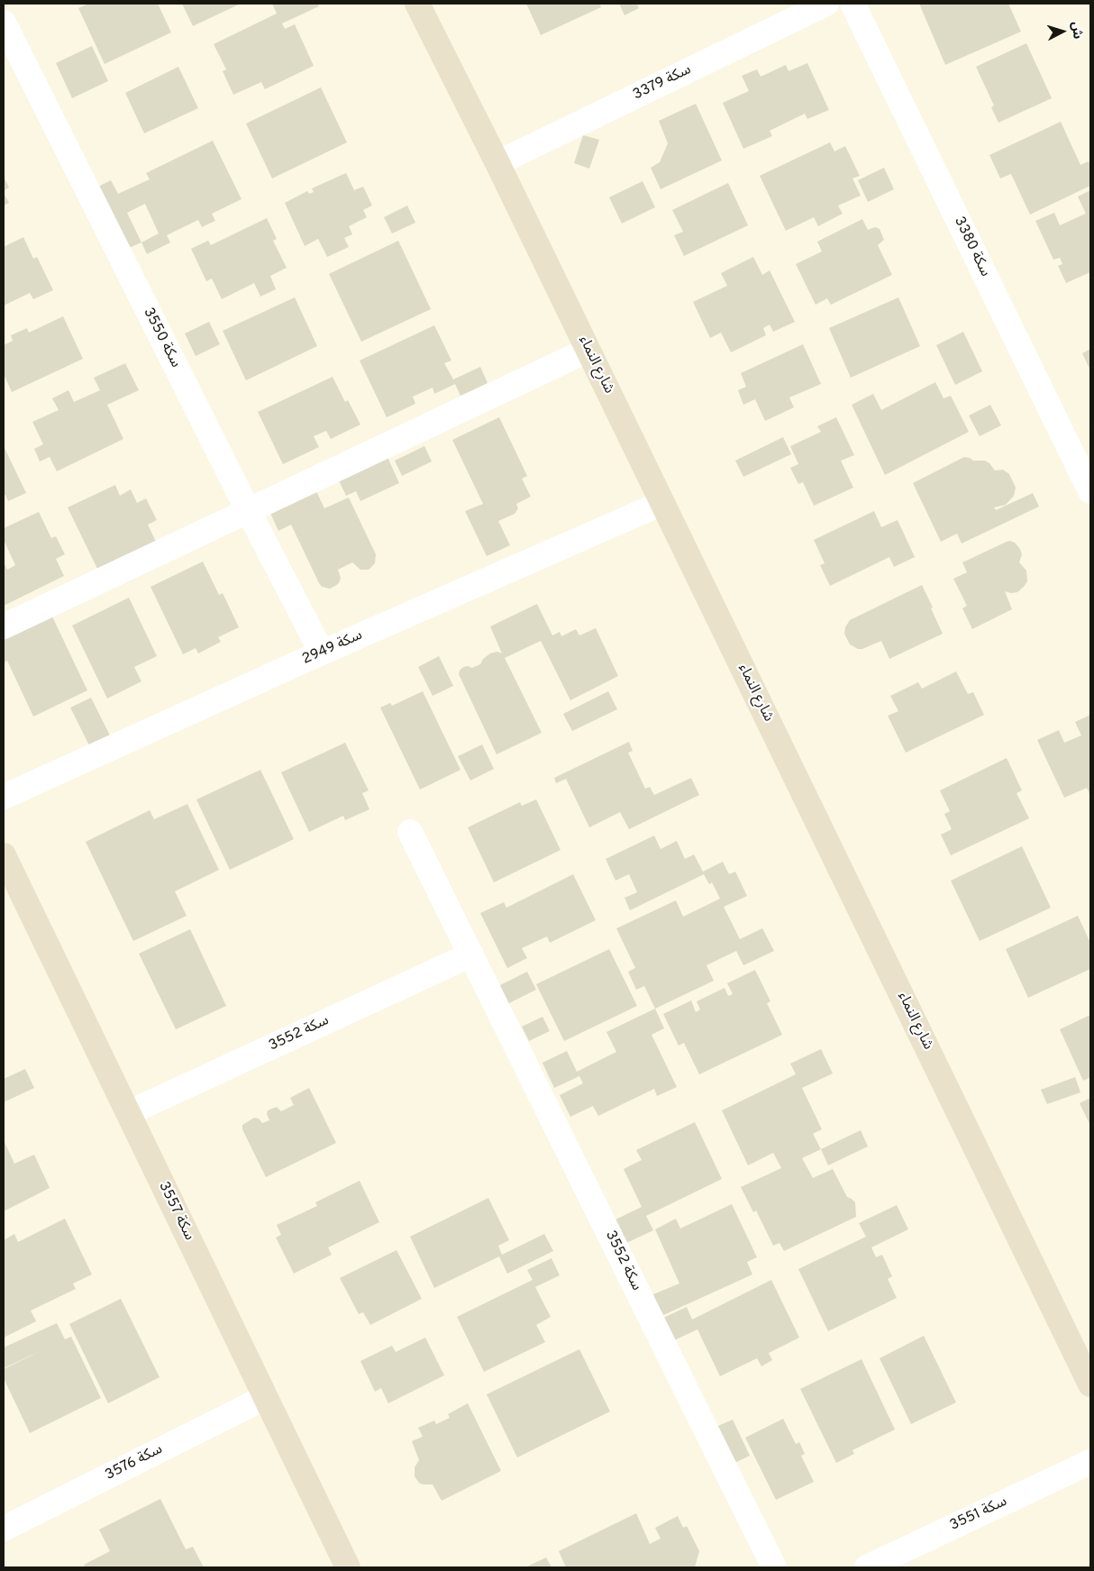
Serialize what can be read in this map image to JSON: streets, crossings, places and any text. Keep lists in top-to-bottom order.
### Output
{
  "streets": {
    "street": [
      "سكة 3379",
      "سكة 3380",
      "سكة 3550",
      "شارع النماء",
      "سكة 2949",
      "سكة 3552",
      "سكة 3557",
      "سكة 3576",
      "سكة 3551"
    ]
  },
  "crossings": [
    ["سكة 3379", "شارع النماء"],
    ["سكة 3550", "سكة 2949"],
    ["شارع النماء", "سكة 2949"],
    ["سكة 3552", "سكة 3557"],
    ["سكة 3557", "سكة 3576"]
  ],
  "north": "right"
}
